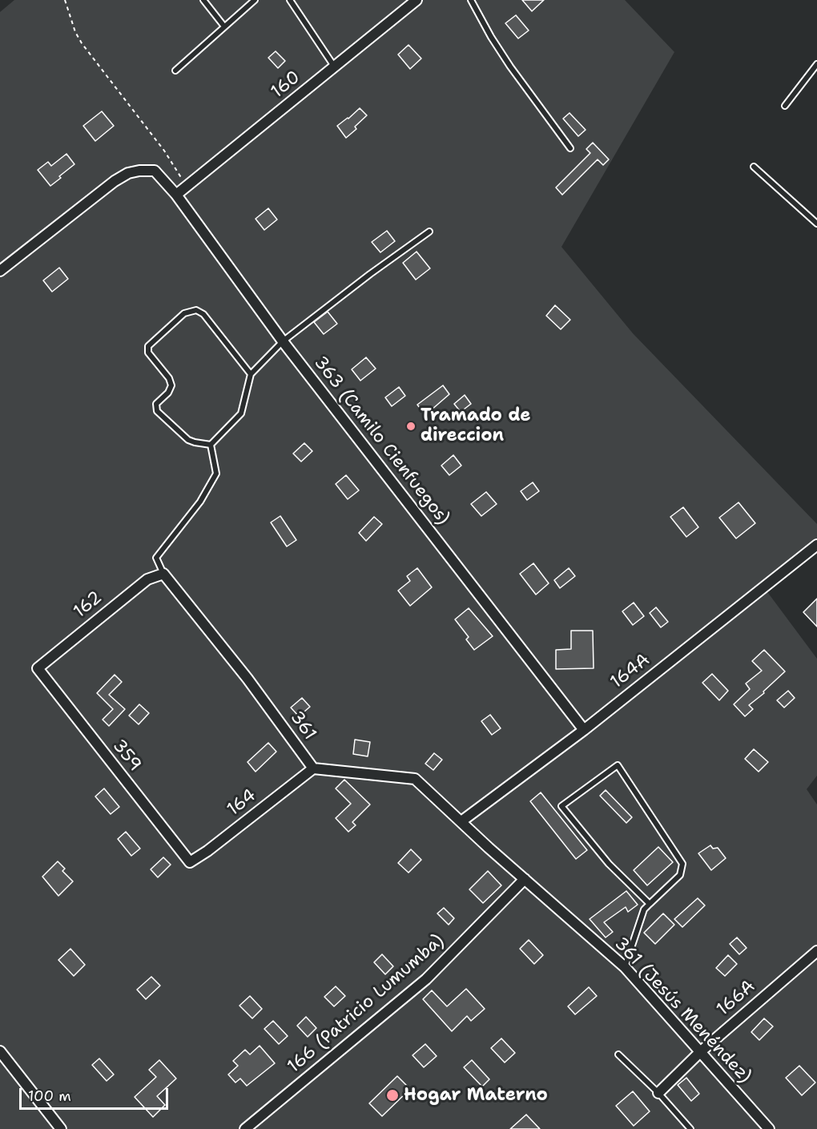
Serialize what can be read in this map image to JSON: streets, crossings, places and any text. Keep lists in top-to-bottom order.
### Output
{
  "streets": {
    "street": [
      "160",
      "363 (Camilo Cienfuegos)",
      "162",
      "164A",
      "361",
      "359",
      "164",
      "166A",
      "166 (Patricio Lumumba)",
      "361 (Jesús Menéndez)"
    ]
  },
  "crossings": [
    ["160", "363 (Camilo Cienfuegos)"],
    ["363 (Camilo Cienfuegos)", "164A"],
    ["162", "361"],
    ["162", "359"],
    ["164A", "361"],
    ["164A", "361 (Jesús Menéndez)"],
    ["361", "164"],
    ["361", "361 (Jesús Menéndez)"],
    ["359", "164"],
    ["166A", "361 (Jesús Menéndez)"],
    ["166 (Patricio Lumumba)", "361 (Jesús Menéndez)"]
  ],
  "places": ["Tramado de direccion", "Hogar Materno"],
  "scale_bar": "100 m"
}
